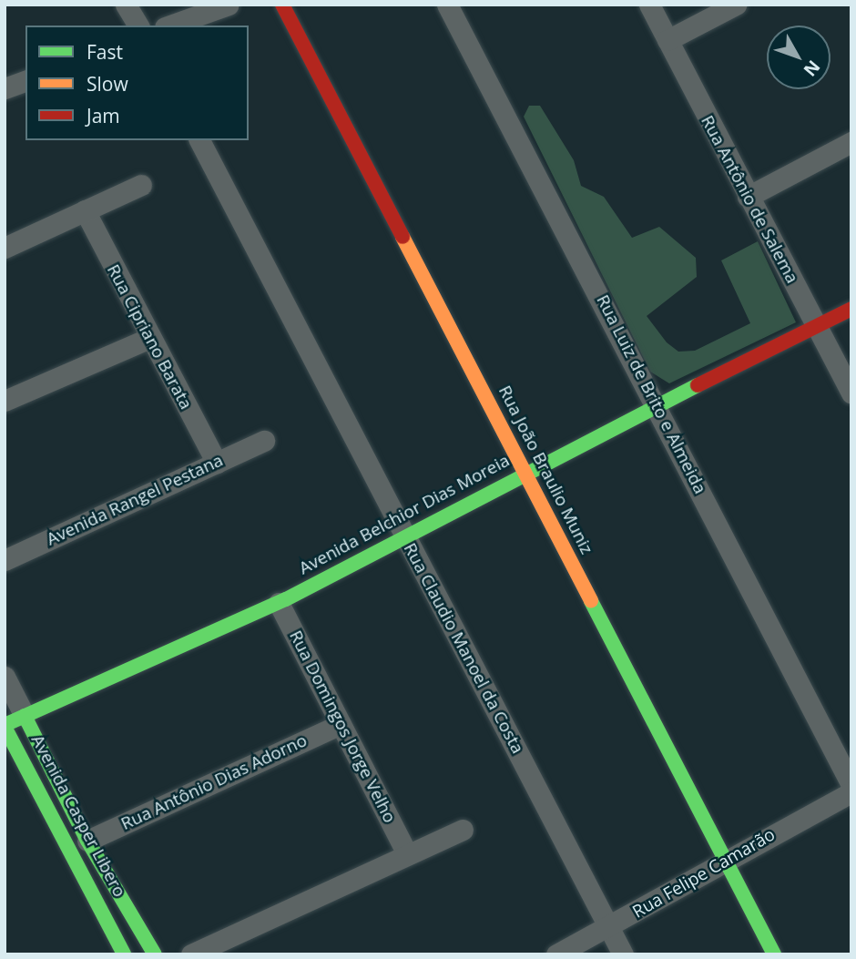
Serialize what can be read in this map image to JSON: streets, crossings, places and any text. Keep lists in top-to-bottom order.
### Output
{
  "streets": {
    "street": [
      "Rua Antônio de Salema",
      "Rua Cipriano Barata",
      "Rua Luiz de Brito e Almeida",
      "Rua João Braulio Muniz",
      "Avenida Rangel Pestana",
      "Avenida Belchior Dias Moreia",
      "Rua Claudio Manoel da Costa",
      "Rua Domingos Jorge Velho",
      "Rua Antônio Dias Adorno",
      "Avenida Casper Libero",
      "Rua Felipe Camarão"
    ]
  },
  "crossings": [
    ["Rua Antônio de Salema", "Avenida Belchior Dias Moreia"],
    ["Rua Cipriano Barata", "Avenida Rangel Pestana"],
    ["Rua Luiz de Brito e Almeida", "Avenida Belchior Dias Moreia"],
    ["Rua João Braulio Muniz", "Avenida Belchior Dias Moreia"],
    ["Rua João Braulio Muniz", "Rua Felipe Camarão"],
    ["Avenida Belchior Dias Moreia", "Rua Claudio Manoel da Costa"],
    ["Avenida Belchior Dias Moreia", "Rua Domingos Jorge Velho"],
    ["Avenida Belchior Dias Moreia", "Avenida Casper Libero"],
    ["Rua Claudio Manoel da Costa", "Rua Felipe Camarão"],
    ["Rua Domingos Jorge Velho", "Rua Antônio Dias Adorno"],
    ["Rua Antônio Dias Adorno", "Avenida Casper Libero"]
  ],
  "legend": ["Fast", "Slow", "Jam"],
  "north": "bottom right"
}
